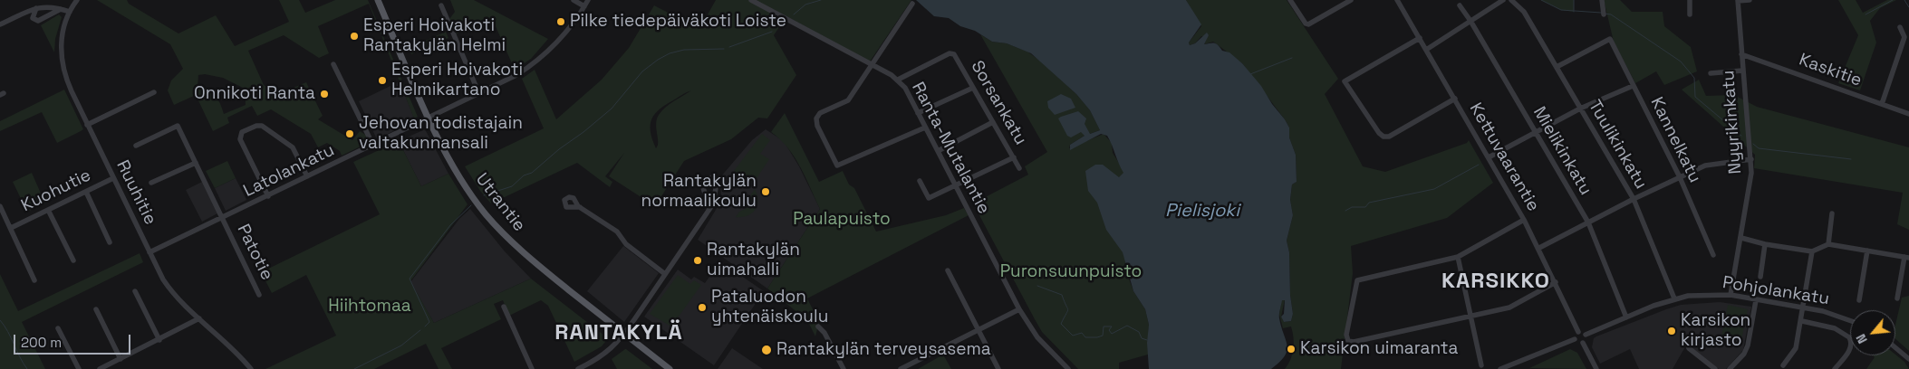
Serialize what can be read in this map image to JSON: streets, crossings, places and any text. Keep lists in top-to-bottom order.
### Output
{
  "streets": {
    "main road": ["Utrantie"],
    "street": [
      "Kaskitie",
      "Sorsankatu",
      "Nyyrikinkatu",
      "Kannelkatu",
      "Tuulikinkatu",
      "Ranta-Mutalantie",
      "Mielikinkatu",
      "Kettuvaarantie",
      "Latolankatu",
      "Kuohutie",
      "Ruuhitie",
      "Patotie",
      "Pohjolankatu"
    ]
  },
  "crossings": [
    ["Kaskitie", "Nyyrikinkatu"],
    ["Sorsankatu", "Ranta-Mutalantie"],
    ["Nyyrikinkatu", "Pohjolankatu"],
    ["Kannelkatu", "Tuulikinkatu"],
    ["Tuulikinkatu", "Pohjolankatu"],
    ["Mielikinkatu", "Pohjolankatu"],
    ["Kettuvaarantie", "Pohjolankatu"],
    ["Latolankatu", "Ruuhitie"],
    ["Latolankatu", "Utrantie"],
    ["Latolankatu", "Patotie"],
    ["Kuohutie", "Ruuhitie"]
  ],
  "districts": ["KARSIKKO", "RANTAKYLÄ"],
  "water": ["Pielisjoki"],
  "parks": ["Paulapuisto", "Puronsuunpuisto", "Hiihtomaa"],
  "places": [
    "Pilke tiedepäiväkoti Loiste",
    "Esperi Hoivakoti Rantakylän Helmi",
    "Esperi Hoivakoti Helmikartano",
    "Onnikoti Ranta",
    "Jehovan todistajain valtakunnansali",
    "Rantakylän normaalikoulu",
    "Rantakylän uimahalli",
    "Pataluodon yhtenäiskoulu",
    "Karsikon kirjasto",
    "Karsikon uimaranta",
    "Rantakylän terveysasema"
  ],
  "scale_bar": "200 m",
  "north": "bottom left"
}
